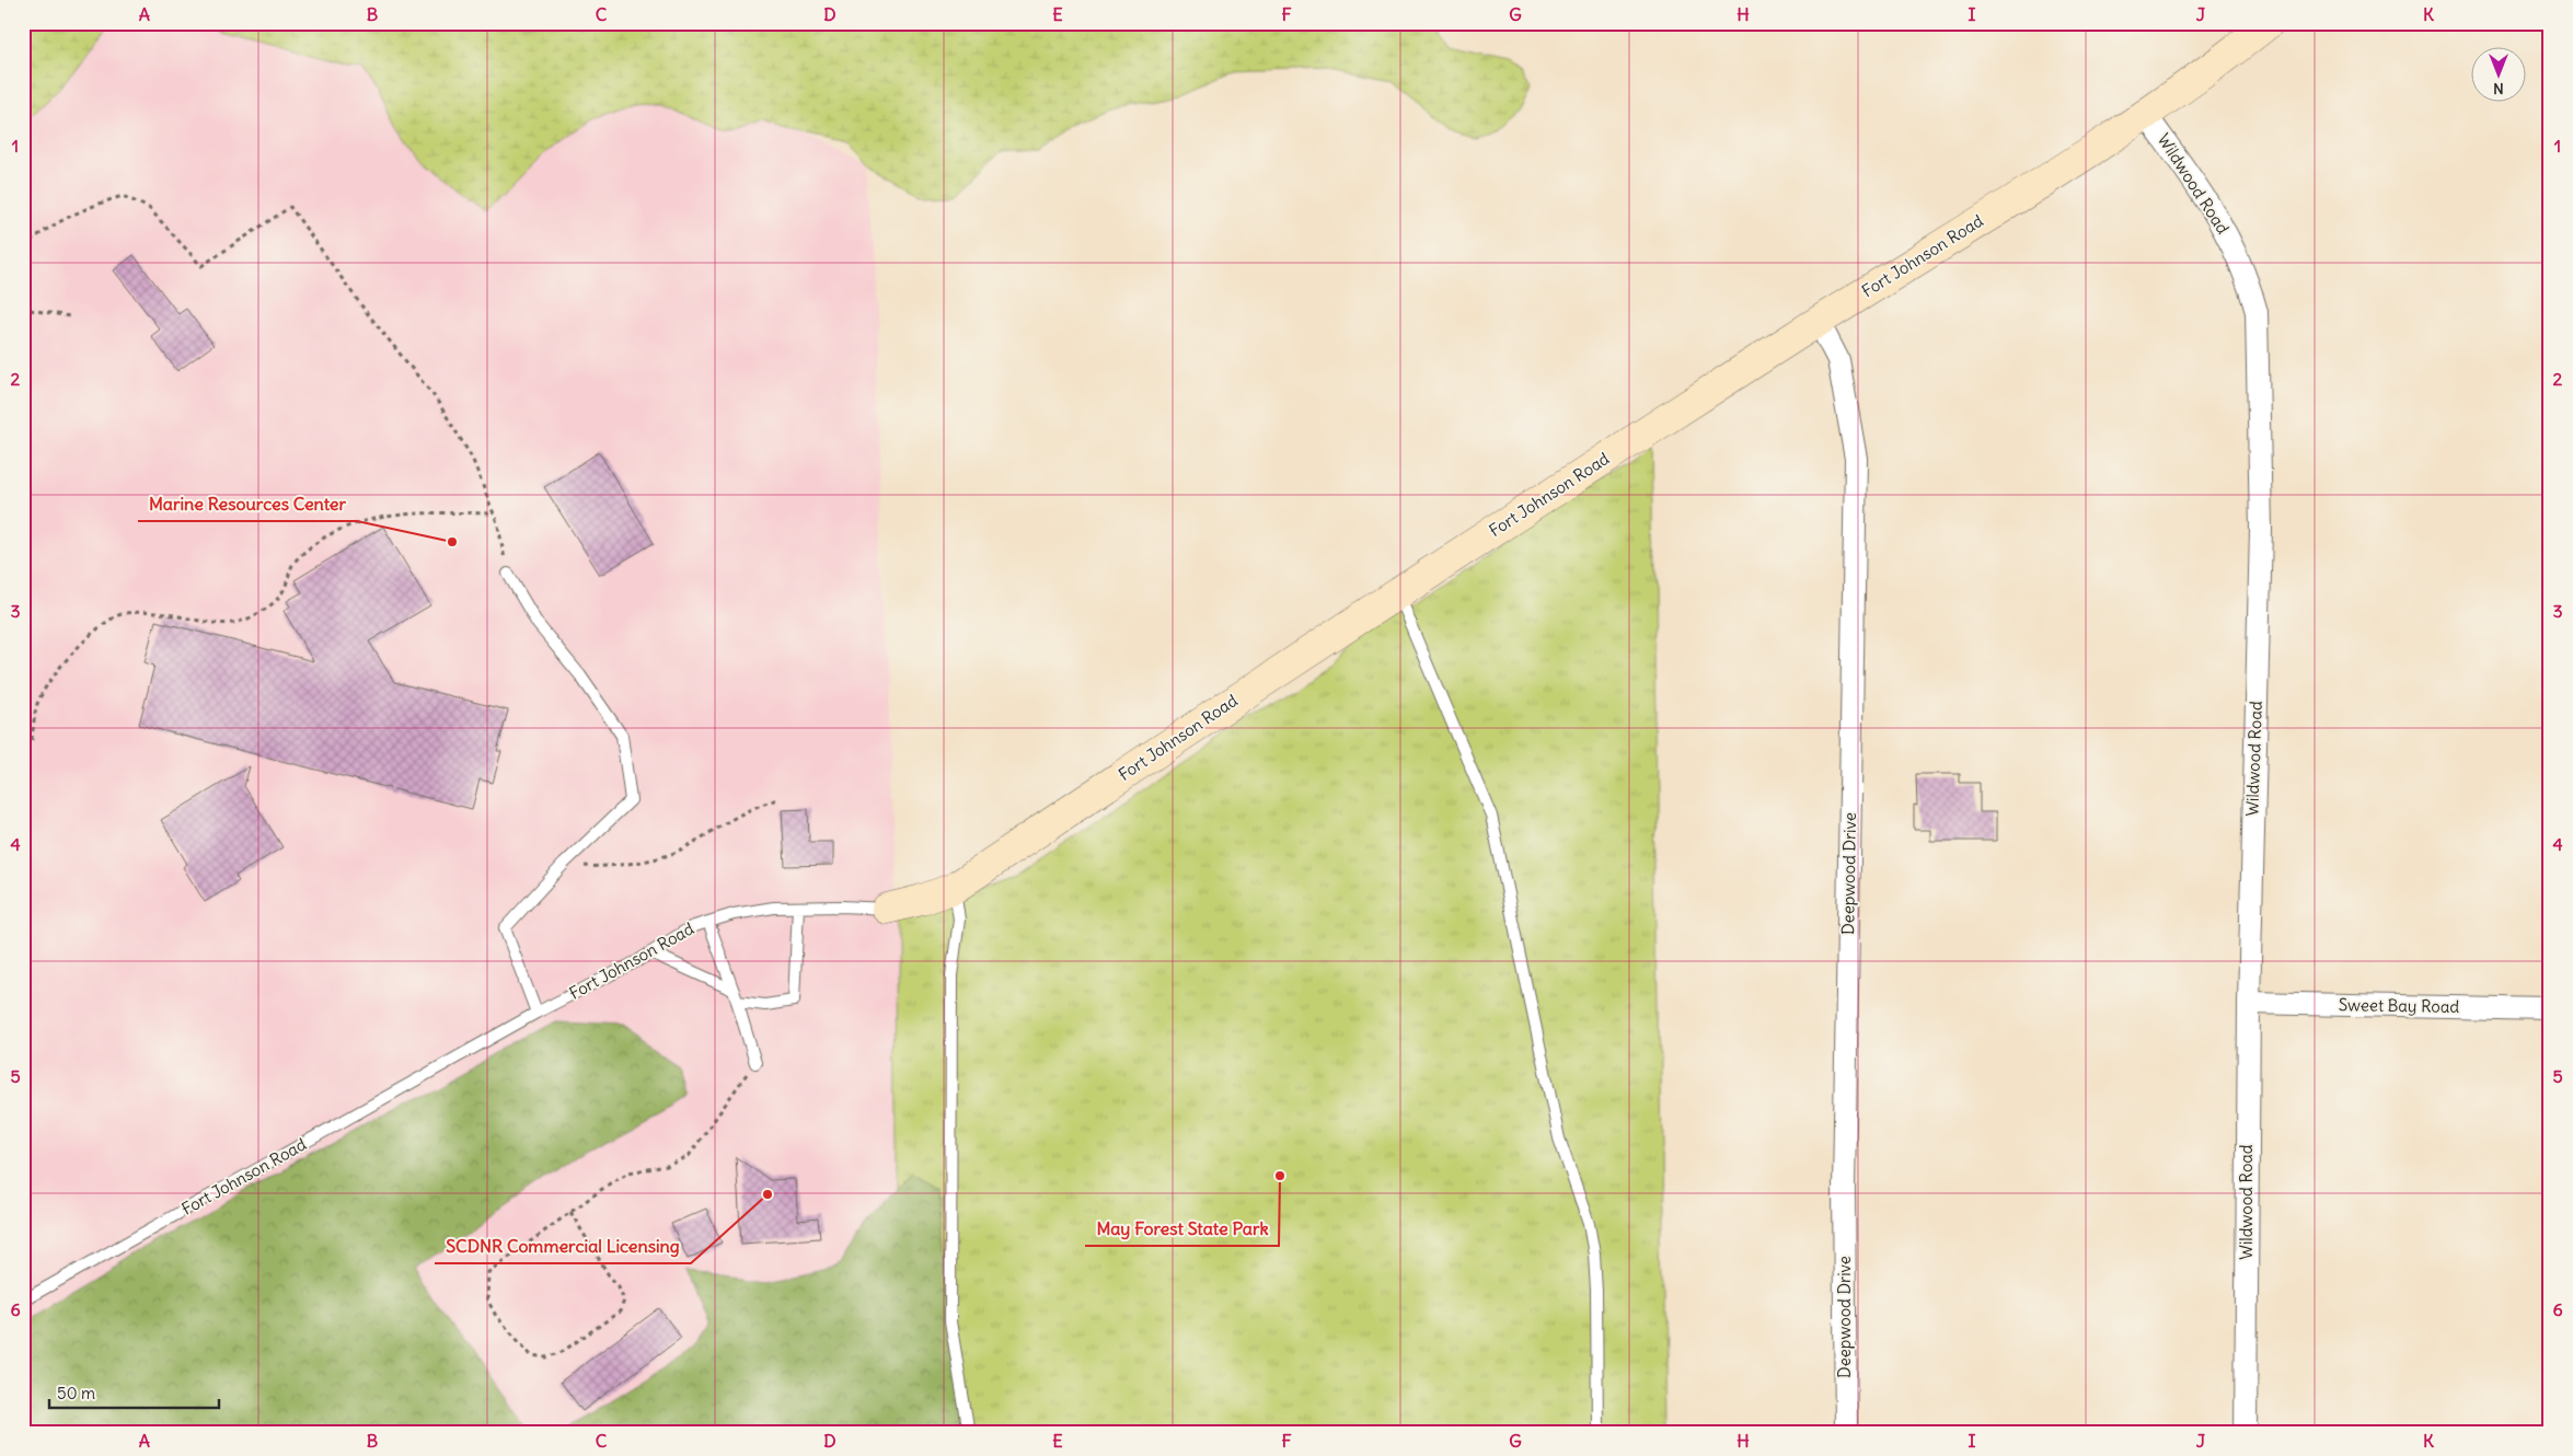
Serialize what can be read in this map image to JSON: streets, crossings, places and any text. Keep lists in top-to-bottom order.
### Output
{
  "streets": {
    "street": [
      "Wildwood Road",
      "Fort Johnson Road",
      "Deepwood Drive",
      "Sweet Bay Road"
    ]
  },
  "crossings": [
    ["Wildwood Road", "Fort Johnson Road"],
    ["Wildwood Road", "Sweet Bay Road"],
    ["Fort Johnson Road", "Deepwood Drive"]
  ],
  "places": ["Marine Resources Center", "May Forest State Park", "SCDNR Commercial Licensing"],
  "scale_bar": "50 m",
  "north": "bottom",
  "grid": {
    "columns": [
      "A",
      "B",
      "C",
      "D",
      "E",
      "F",
      "G",
      "H",
      "I",
      "J",
      "K"
    ],
    "rows": [
      "1",
      "2",
      "3",
      "4",
      "5",
      "6"
    ]
  }
}
